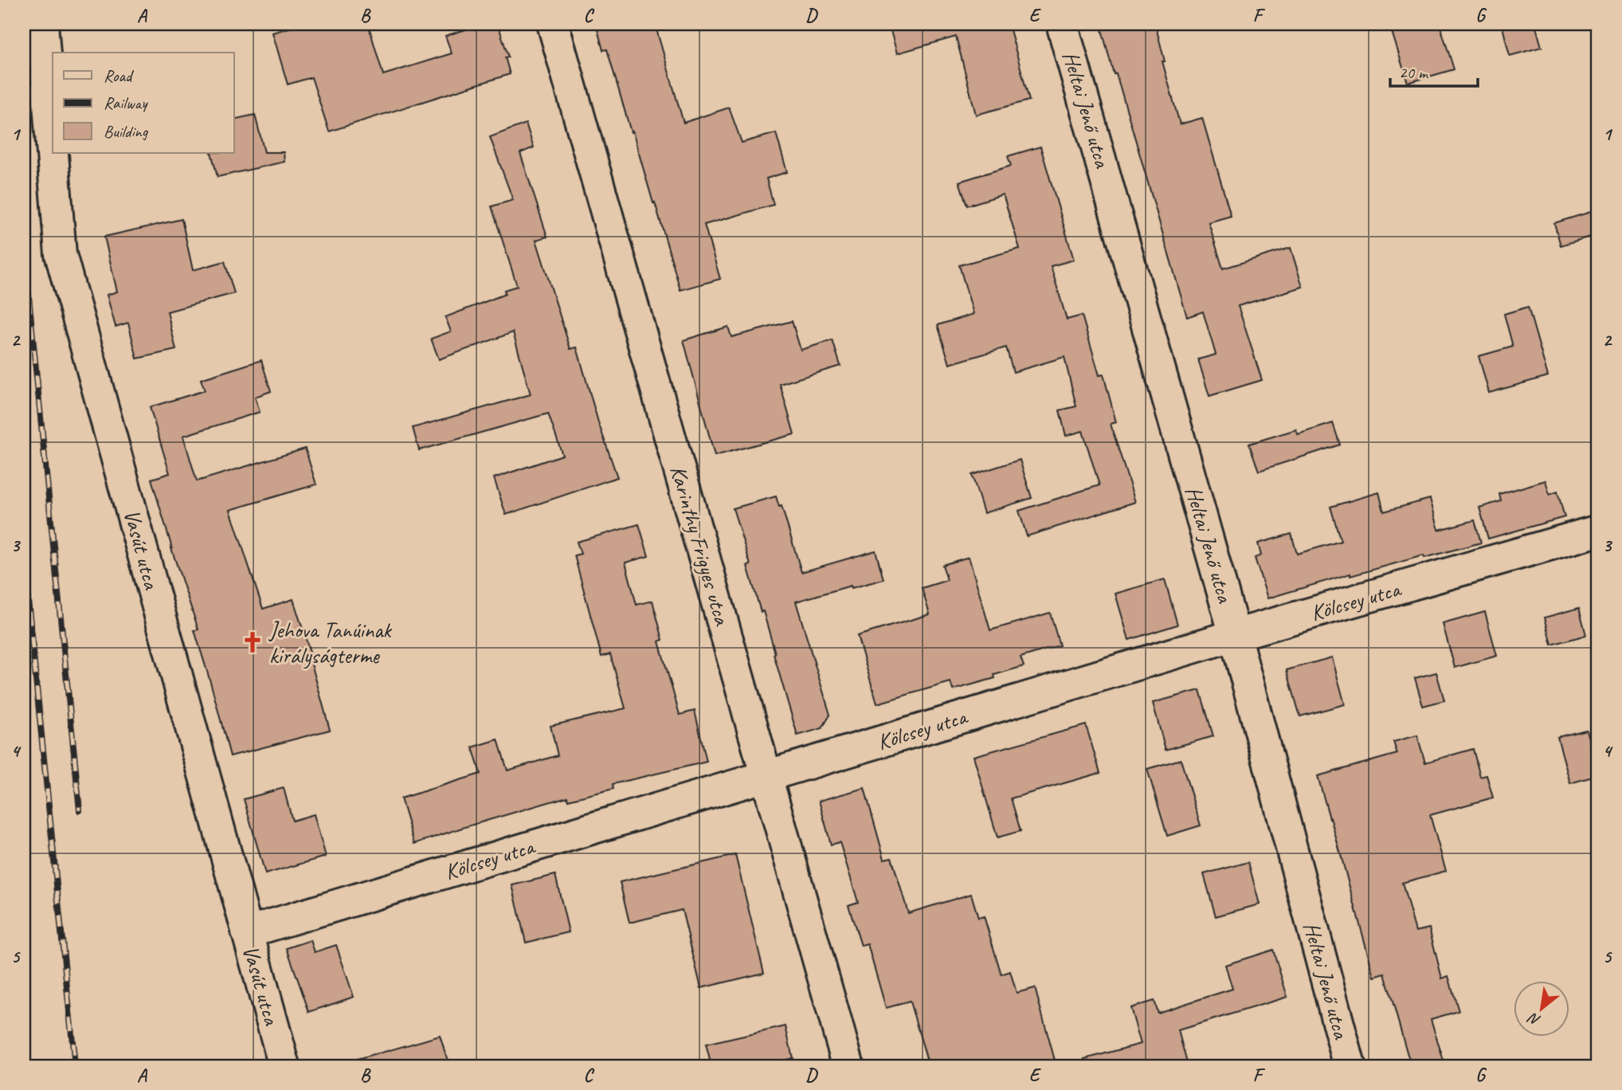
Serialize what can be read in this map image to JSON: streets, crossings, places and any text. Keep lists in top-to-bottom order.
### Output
{
  "streets": {
    "street": [
      "Heltai Jenő utca",
      "Karinthy Frigyes utca",
      "Vasút utca",
      "Kölcsey utca"
    ]
  },
  "crossings": [
    ["Heltai Jenő utca", "Kölcsey utca"],
    ["Karinthy Frigyes utca", "Kölcsey utca"],
    ["Vasút utca", "Kölcsey utca"]
  ],
  "places": {
    "church": ["Jehova Tanúinak királyságterme"]
  },
  "legend": ["Road", "Railway", "Building"],
  "scale_bar": "20 m",
  "north": "bottom left",
  "grid": {
    "columns": [
      "A",
      "B",
      "C",
      "D",
      "E",
      "F",
      "G"
    ],
    "rows": [
      "1",
      "2",
      "3",
      "4",
      "5"
    ]
  }
}
